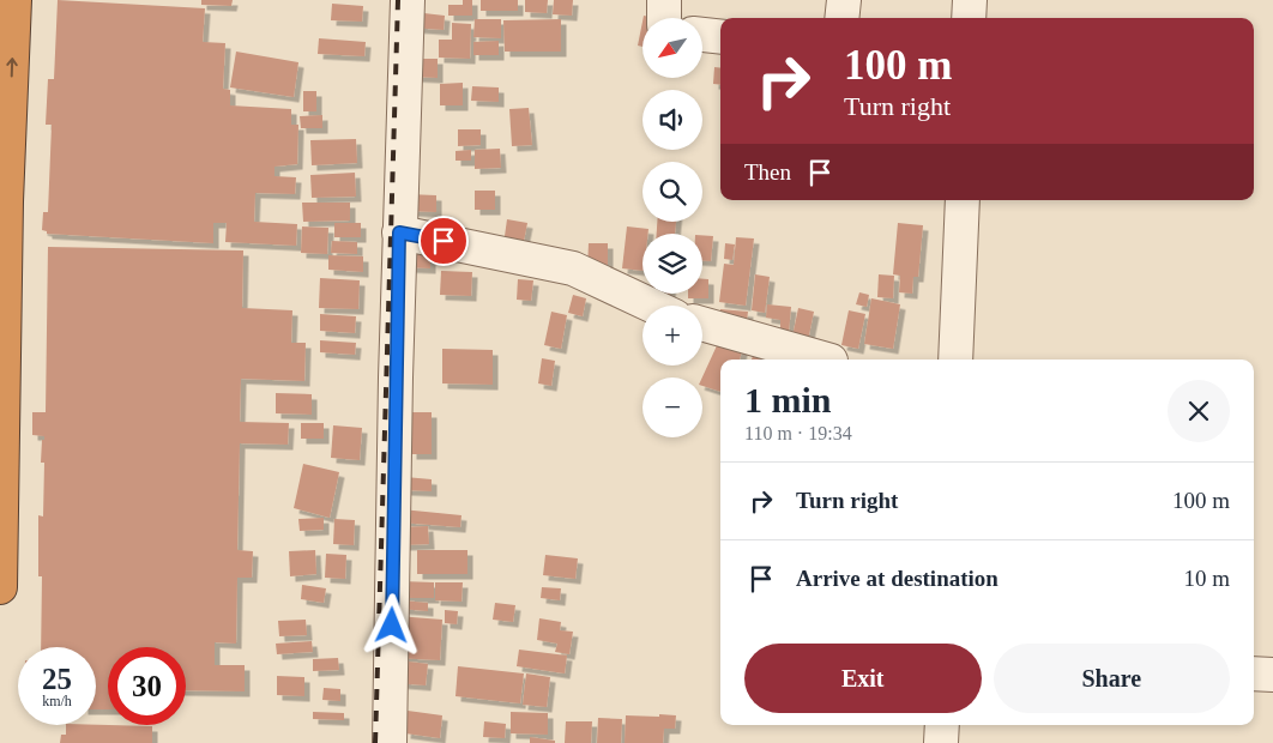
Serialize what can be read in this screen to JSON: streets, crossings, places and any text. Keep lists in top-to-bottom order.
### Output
{
  "north": "bottom left",
  "page": {
    "map_buttons": ["+", "−"],
    "turn": ["100 m", "Turn right"],
    "then": "Then",
    "heading": ["1 min", "110 m · 19:34"],
    "list": [
      {
        "name": "Turn right",
        "value": "100 m"
      },
      {
        "name": "Arrive at destination",
        "value": "10 m"
      }
    ],
    "buttons": ["Exit", "Share"],
    "speed": "25 km/h",
    "limit": "30"
  }
}
